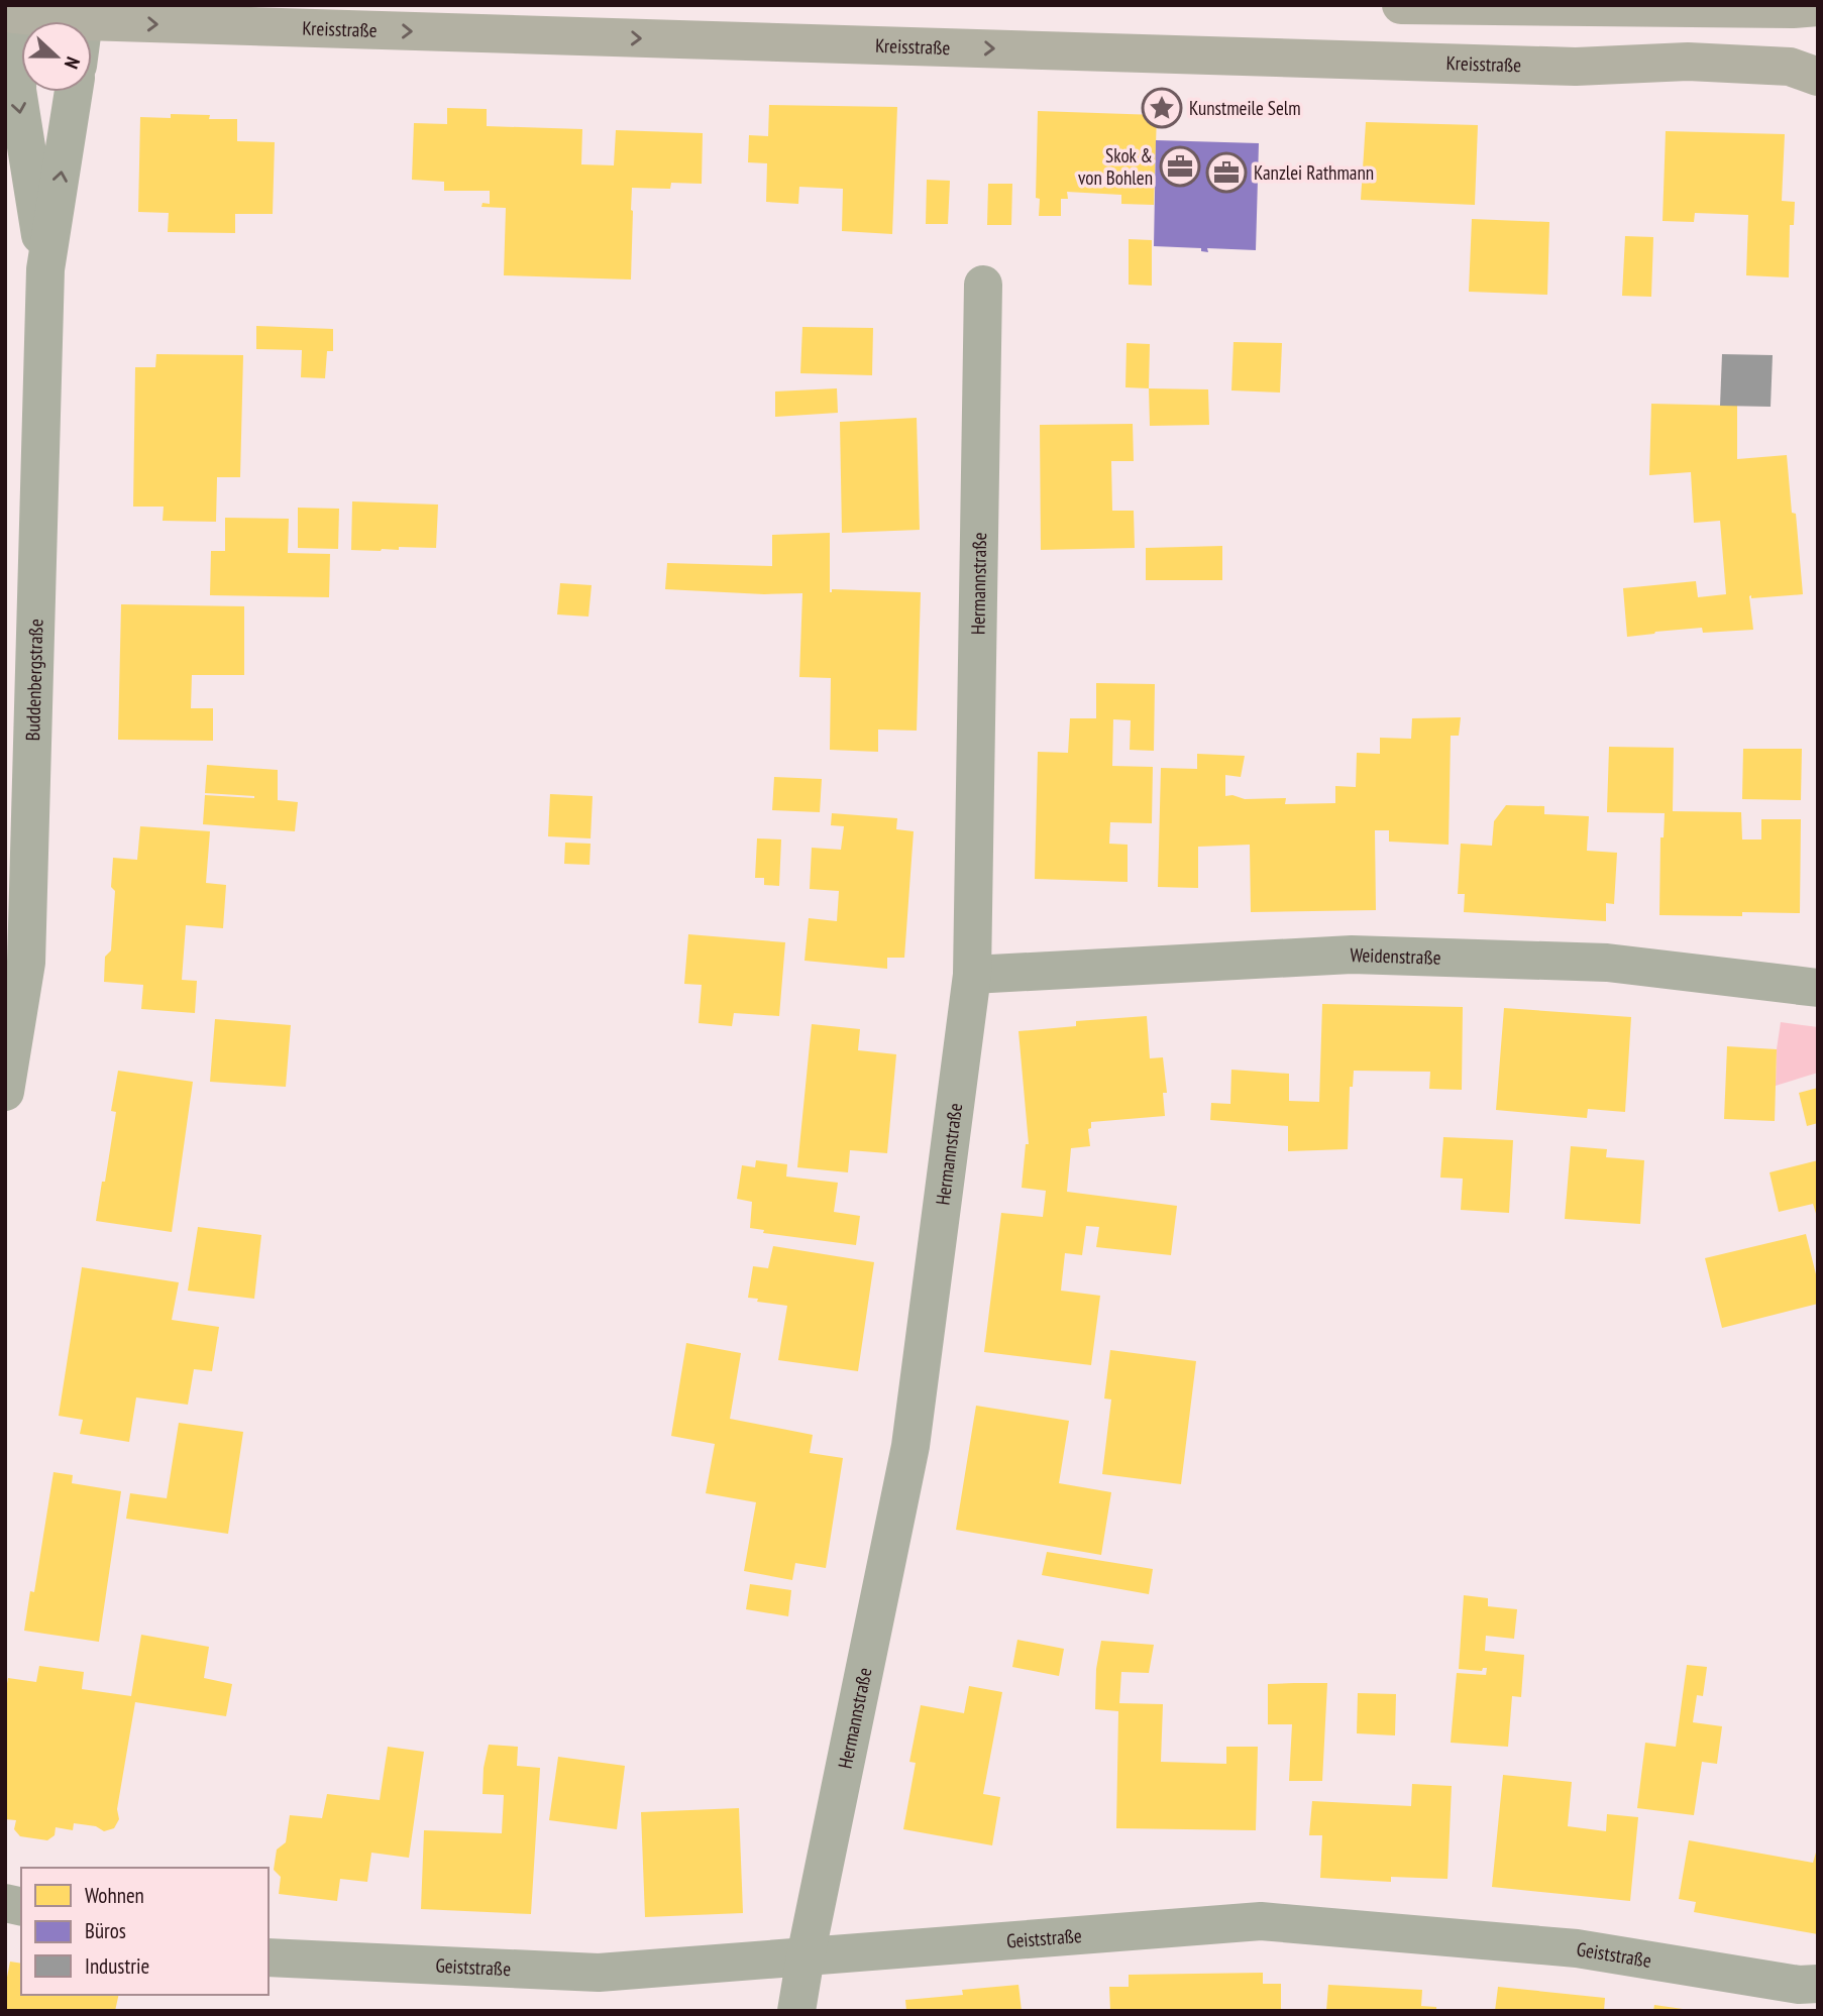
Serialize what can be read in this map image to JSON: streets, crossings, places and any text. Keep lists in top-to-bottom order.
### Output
{
  "streets": {
    "main road": ["Kreisstraße"],
    "street": [
      "Hermannstraße",
      "Buddenbergstraße",
      "Weidenstraße",
      "Geiststraße"
    ]
  },
  "crossings": [
    ["Kreisstraße", "Buddenbergstraße"],
    ["Hermannstraße", "Weidenstraße"],
    ["Hermannstraße", "Geiststraße"]
  ],
  "one_way": ["Kreisstraße"],
  "places": {
    "place": ["Kunstmeile Selm"],
    "office": ["Skok & von Bohlen", "Kanzlei Rathmann"]
  },
  "legend": ["Wohnen", "Büros", "Industrie"],
  "north": "right"
}
